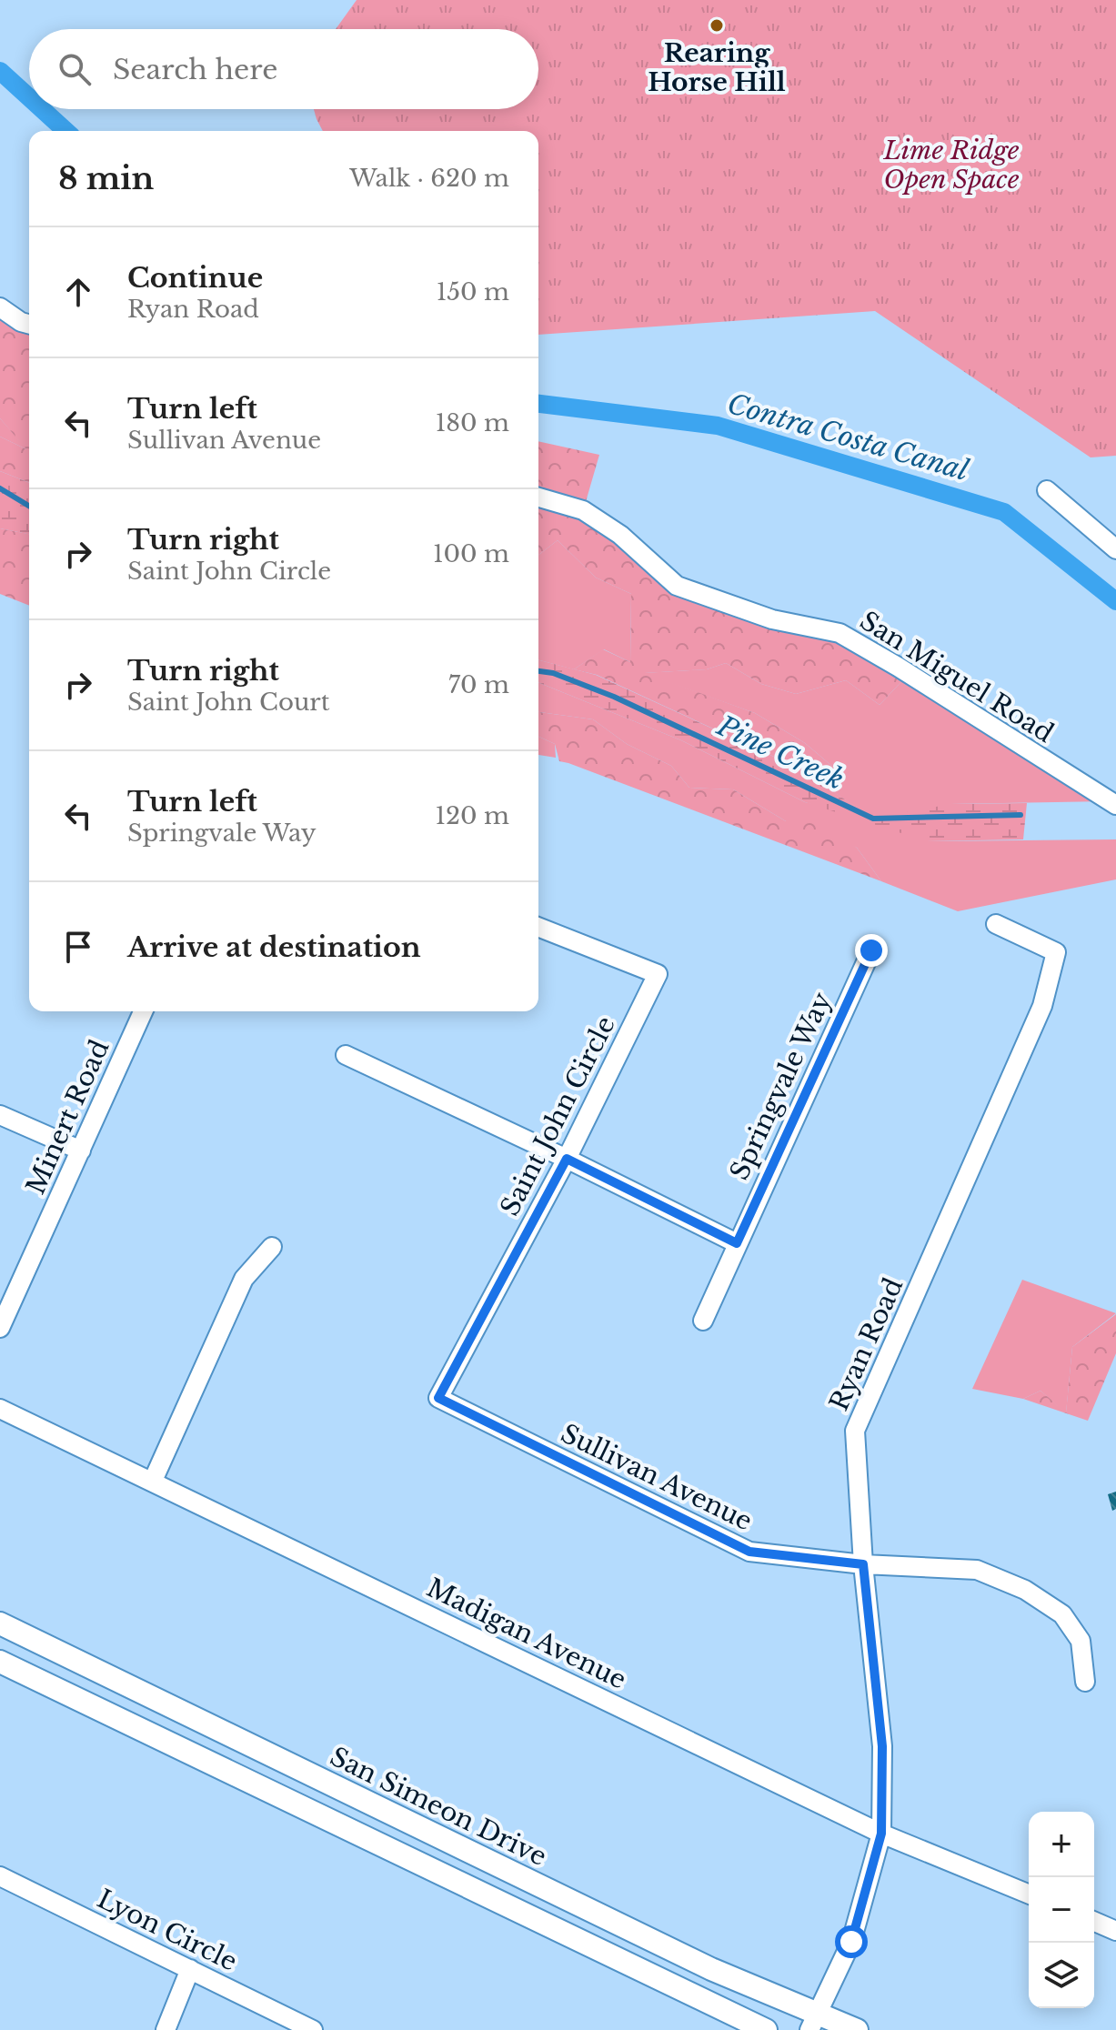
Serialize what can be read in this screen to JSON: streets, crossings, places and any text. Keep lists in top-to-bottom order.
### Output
{
  "streets": {
    "street": [
      "San Miguel Road",
      "Springvale Way",
      "Saint John Circle",
      "Minert Road",
      "Ryan Road",
      "Sullivan Avenue",
      "Madigan Avenue",
      "San Simeon Drive",
      "Lyon Circle"
    ]
  },
  "crossings": [
    ["Saint John Circle", "Sullivan Avenue"],
    ["Ryan Road", "Sullivan Avenue"],
    ["Ryan Road", "Madigan Avenue"],
    ["Ryan Road", "San Simeon Drive"]
  ],
  "water": ["Contra Costa Canal", "Pine Creek"],
  "parks": ["Lime Ridge Open Space"],
  "places": ["Rearing Horse Hill"],
  "page": {
    "search": "Search here",
    "heading": ["8 min", "Walk · 620 m"],
    "list": [
      ["Continue", "Ryan Road", "150 m"],
      ["Turn left", "Sullivan Avenue", "180 m"],
      ["Turn right", "Saint John Circle", "100 m"],
      ["Turn right", "Saint John Court", "70 m"],
      ["Turn left", "Springvale Way", "120 m"],
      "Arrive at destination"
    ],
    "map_buttons": ["+", "−"]
  }
}
